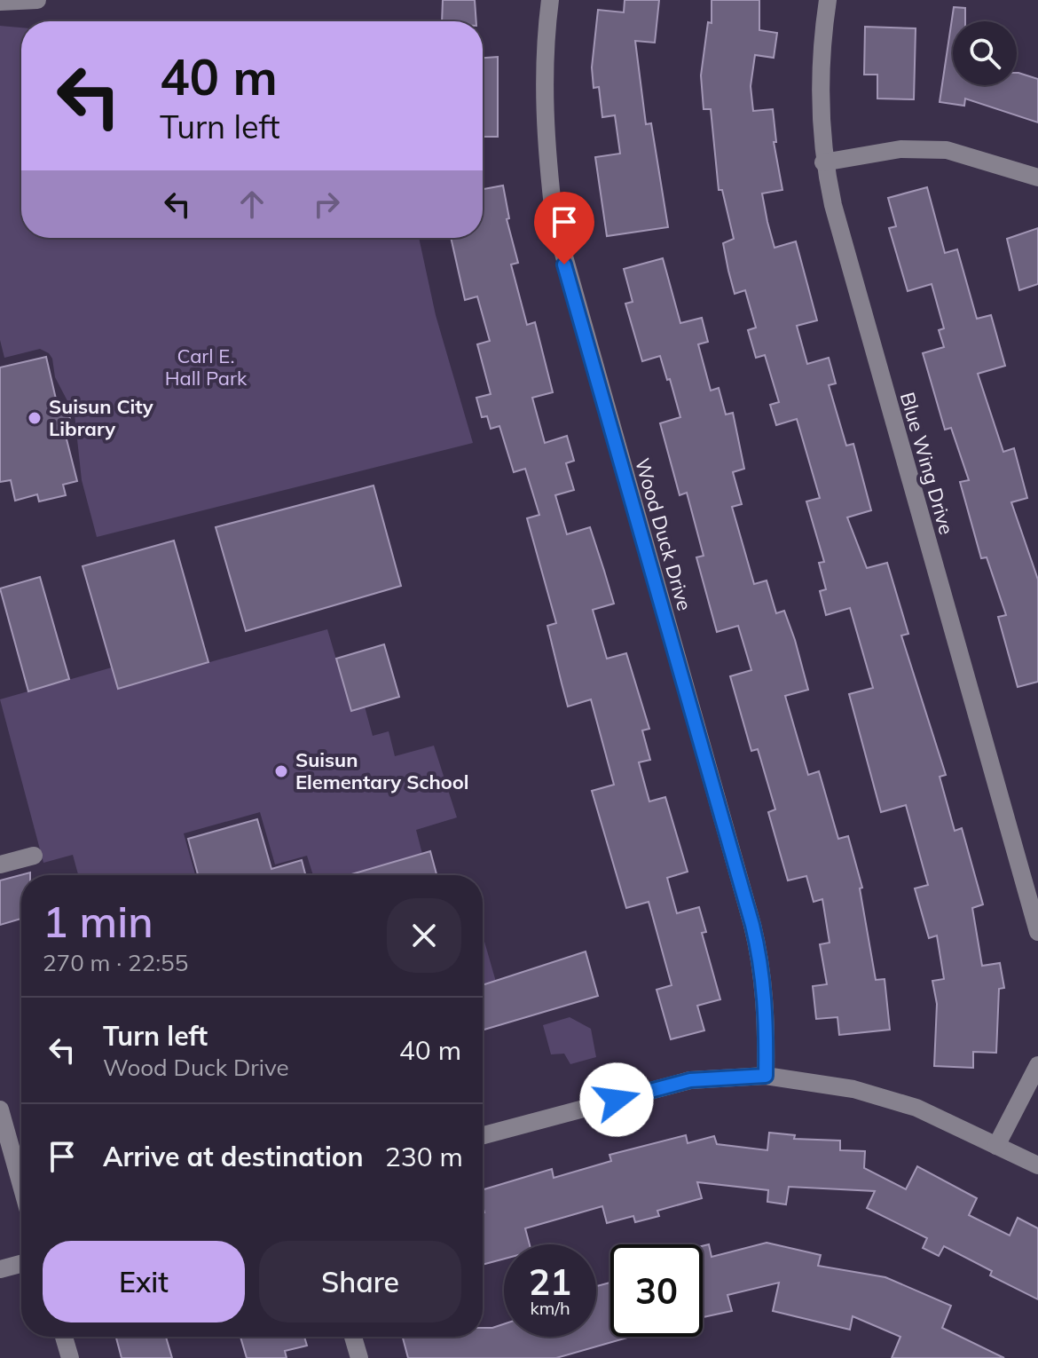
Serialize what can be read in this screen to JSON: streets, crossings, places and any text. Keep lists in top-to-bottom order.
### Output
{
  "streets": {
    "street": ["Blue Wing Drive", "Wood Duck Drive"]
  },
  "parks": ["Carl E. Hall Park"],
  "places": ["Suisun City Library", "Suisun Elementary School"],
  "page": {
    "turn": ["40 m", "Turn left"],
    "heading": ["1 min", "270 m · 22:55"],
    "list": [
      {
        "name": "Turn left",
        "note": "Wood Duck Drive",
        "value": "40 m"
      },
      {
        "name": "Arrive at destination",
        "value": "230 m"
      }
    ],
    "buttons": ["Exit", "Share"],
    "speed": "21 km/h",
    "limit": "30"
  }
}
